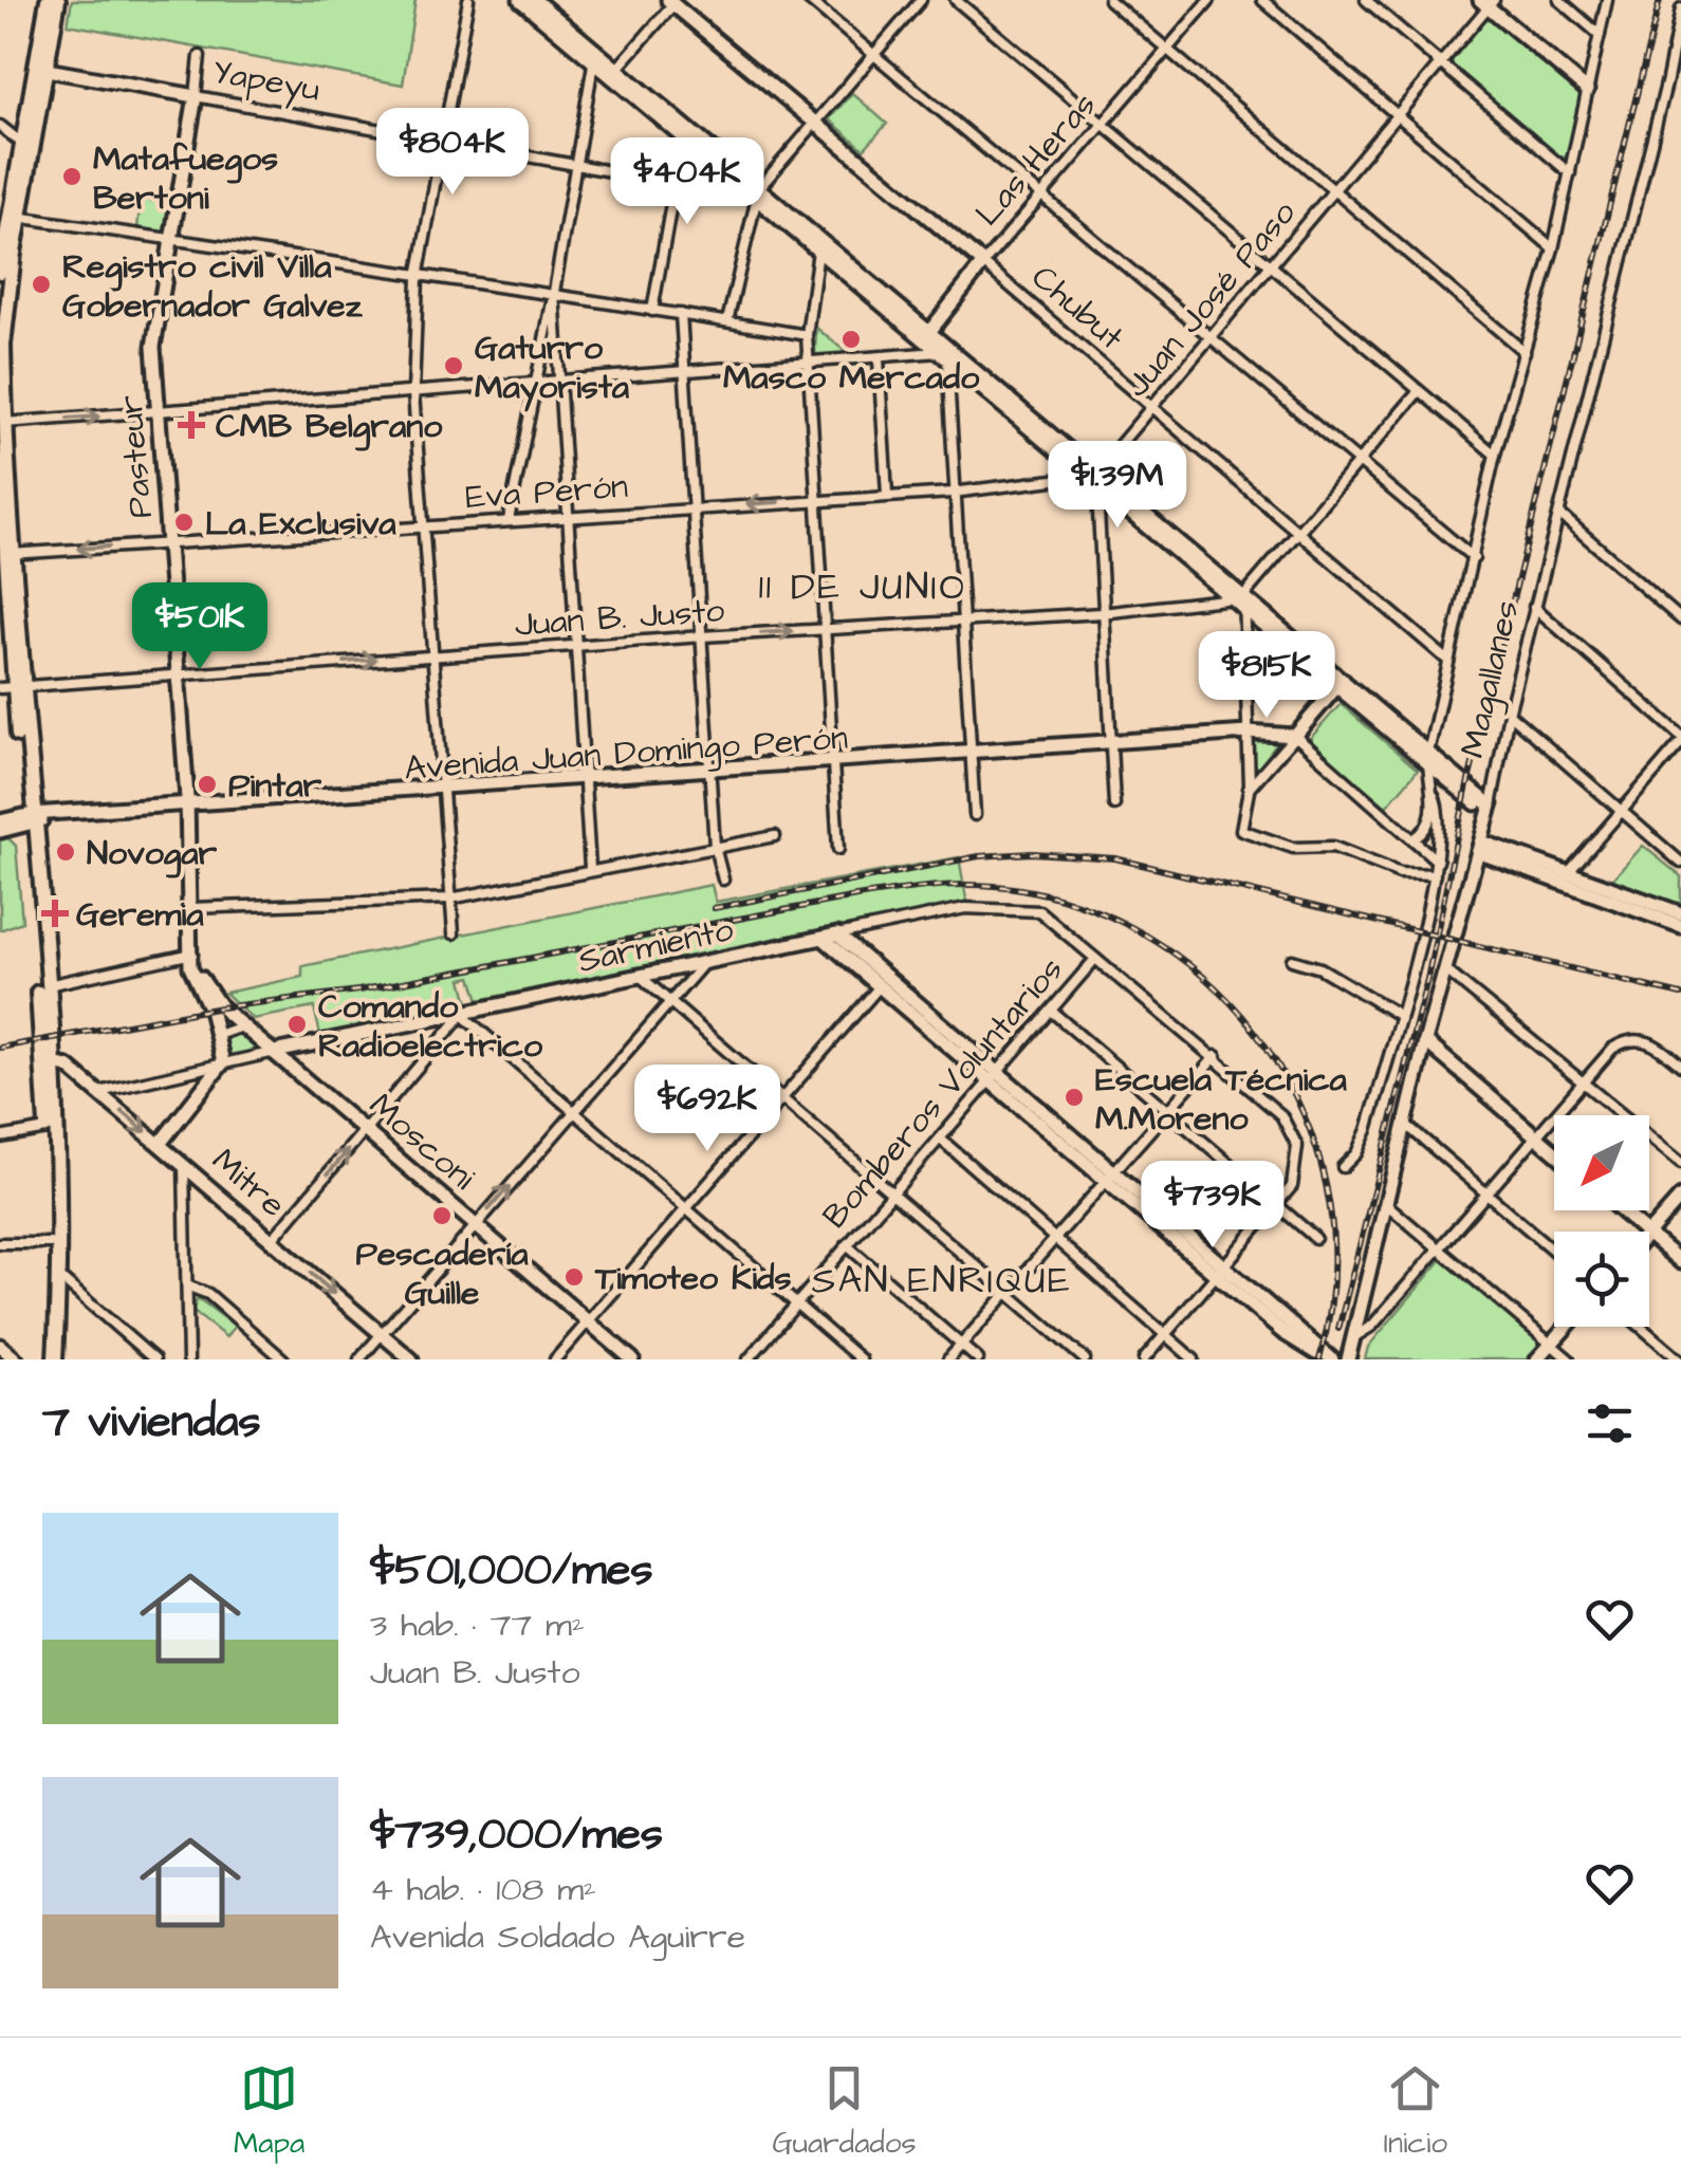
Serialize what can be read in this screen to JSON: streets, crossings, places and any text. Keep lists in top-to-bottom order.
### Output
{
  "streets": {
    "main road": [
      "Yapeyu",
      "Las Heras",
      "Chubut",
      "Pasteur",
      "Magallanes",
      "Avenida Juan Domingo Perón",
      "Sarmiento",
      "Mosconi",
      "Mitre"
    ],
    "street": [
      "Juan José Paso",
      "Eva Perón",
      "Juan B. Justo",
      "Bomberos Voluntarios"
    ]
  },
  "crossings": [
    ["Yapeyu", "Pasteur"],
    ["Las Heras", "Chubut"],
    ["Juan José Paso", "Chubut"],
    ["Juan José Paso", "Eva Perón"],
    ["Pasteur", "Eva Perón"],
    ["Pasteur", "Juan B. Justo"],
    ["Pasteur", "Avenida Juan Domingo Perón"],
    ["Pasteur", "Sarmiento"],
    ["Pasteur", "Mosconi"],
    ["Sarmiento", "Bomberos Voluntarios"],
    ["Sarmiento", "Mosconi"],
    ["Sarmiento", "Mitre"]
  ],
  "one_way": ["Mitre"],
  "districts": ["11 DE JUNIO", "SAN ENRIQUE"],
  "places": {
    "other": [
      "Matafuegos Bertoni",
      "Registro civil Villa Gobernador Galvez",
      "Masco Mercado",
      "Gaturro Mayorista",
      "La Exclusiva",
      "Pintar",
      "Novogar",
      "Comando Radioelectrico",
      "Escuela Técnica M.Moreno",
      "Pescadería Guille",
      "Timoteo Kids"
    ],
    "health": ["CMB Belgrano", "Geremia"]
  },
  "north": "bottom left",
  "page": {
    "price": [
      "$804K",
      "$404K",
      "$1.39M",
      "$501K",
      "$815K",
      "$692K",
      "$739K"
    ],
    "heading": "7 viviendas",
    "list": [
      {
        "name": "$501,000/mes",
        "note": "3 hab. · 77 m² · Juan B. Justo"
      },
      {
        "name": "$739,000/mes",
        "note": "4 hab. · 108 m² · Avenida Soldado Aguirre"
      }
    ],
    "tabs": ["Mapa", "Guardados", "Inicio"]
  }
}
